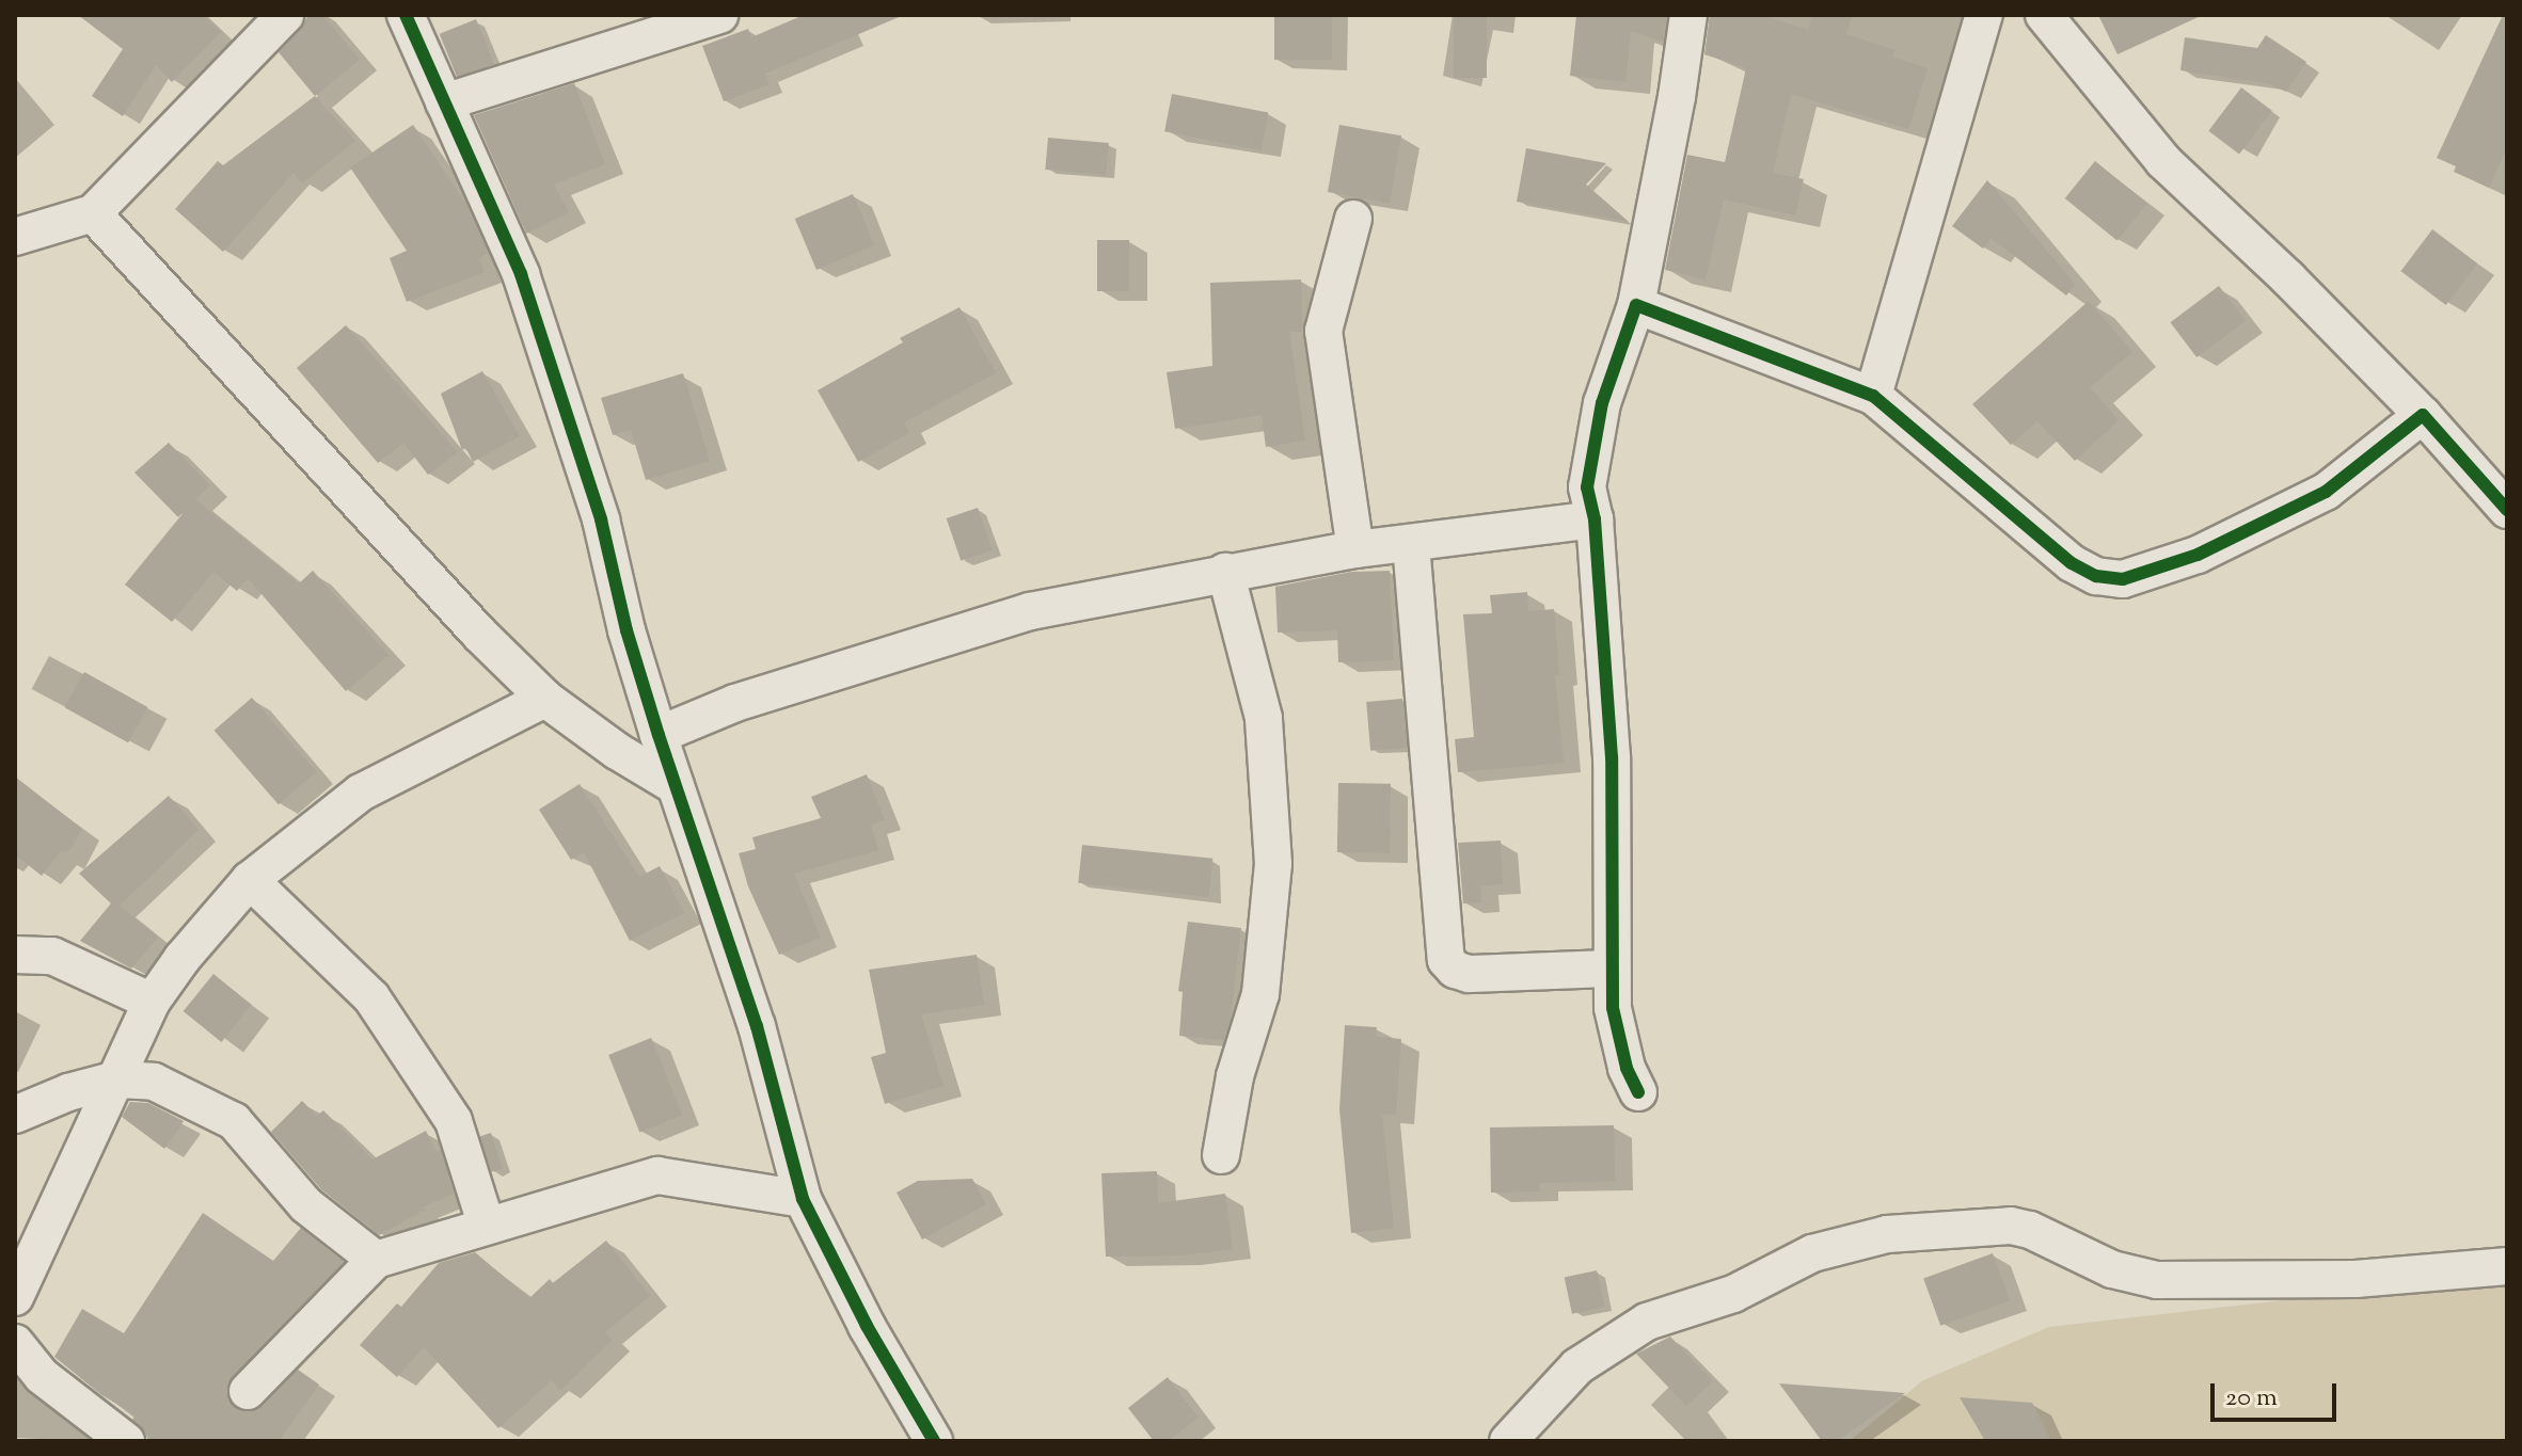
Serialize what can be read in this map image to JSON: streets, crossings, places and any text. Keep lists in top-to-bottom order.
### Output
{
  "scale_bar": "20 m"
}
